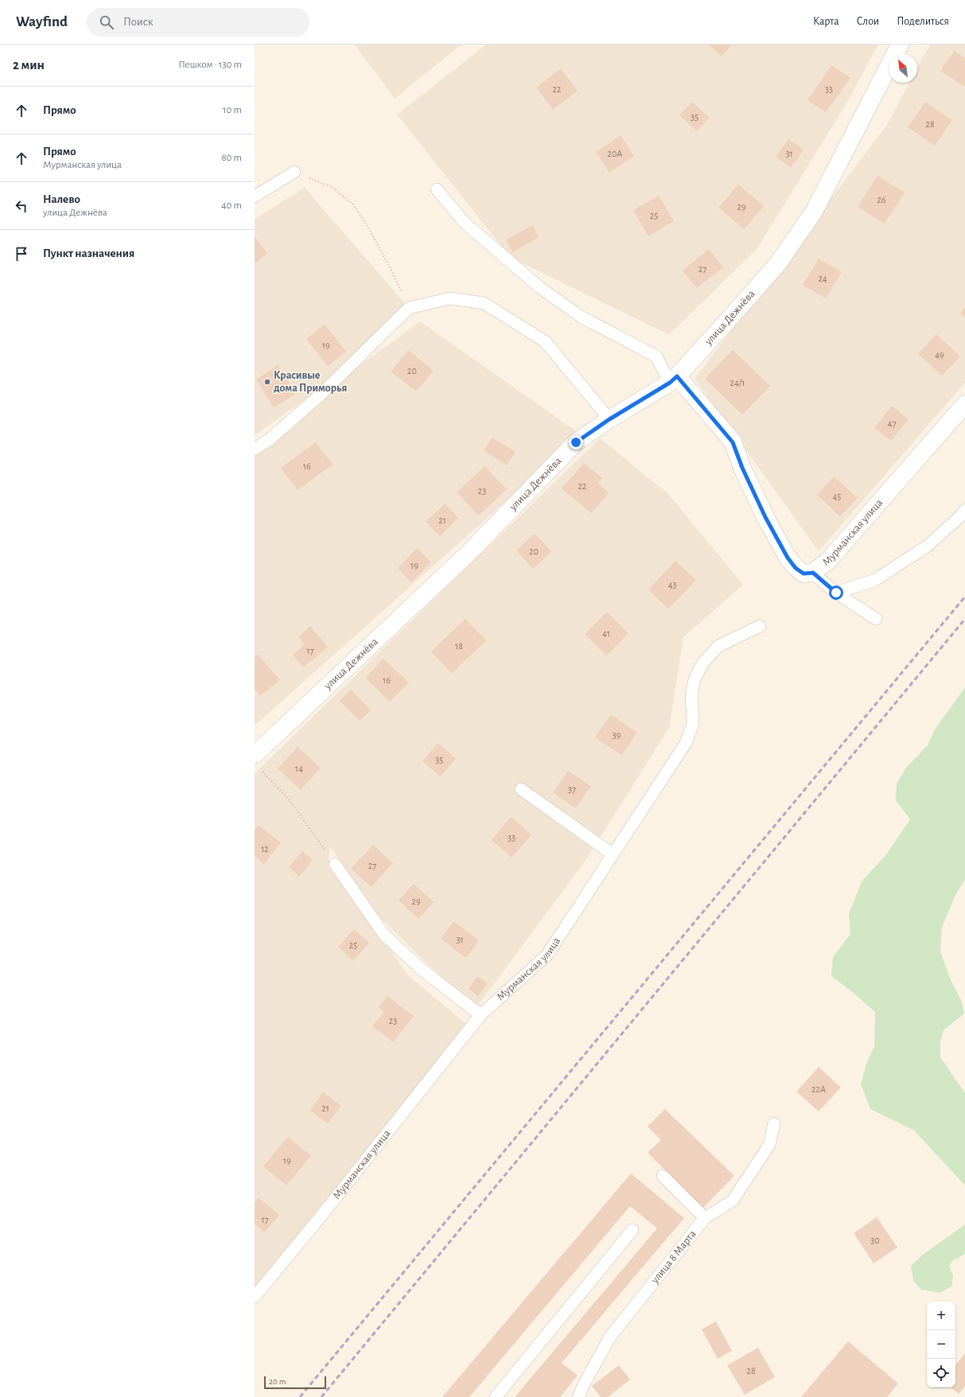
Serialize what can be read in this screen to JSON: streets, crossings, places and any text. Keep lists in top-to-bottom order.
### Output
{
  "streets": {
    "street": ["улица Дежнёва", "Мурманская улица"],
    "lane": ["улица 8 Марта"]
  },
  "crossings": [
    ["улица Дежнёва", "Мурманская улица"]
  ],
  "places": ["Красивые дома Приморья"],
  "house_numbers": [
    "22",
    "33",
    "35",
    "28",
    "20А",
    "31",
    "26",
    "29",
    "25",
    "27",
    "24",
    "19",
    "49",
    "20",
    "24/1",
    "47",
    "16",
    "22",
    "23",
    "45",
    "21",
    "20",
    "19",
    "43",
    "41",
    "18",
    "17",
    "16",
    "39",
    "35",
    "14",
    "37",
    "33",
    "12",
    "27",
    "29",
    "31",
    "25",
    "23",
    "22А",
    "21",
    "19",
    "17",
    "30",
    "28"
  ],
  "scale_bar": "20 m",
  "north": "top left",
  "page": {
    "header": "Wayfind",
    "search": "Поиск",
    "nav": ["Карта", "Слои", "Поделиться"],
    "heading": ["2 мин", "Пешком · 130 m"],
    "list": [
      ["Прямо", "10 m"],
      ["Прямо", "Мурманская улица", "80 m"],
      ["Налево", "улица Дежнёва", "40 m"],
      "Пункт назначения"
    ],
    "map_buttons": ["+", "−"],
    "scale": "20 m"
  }
}
